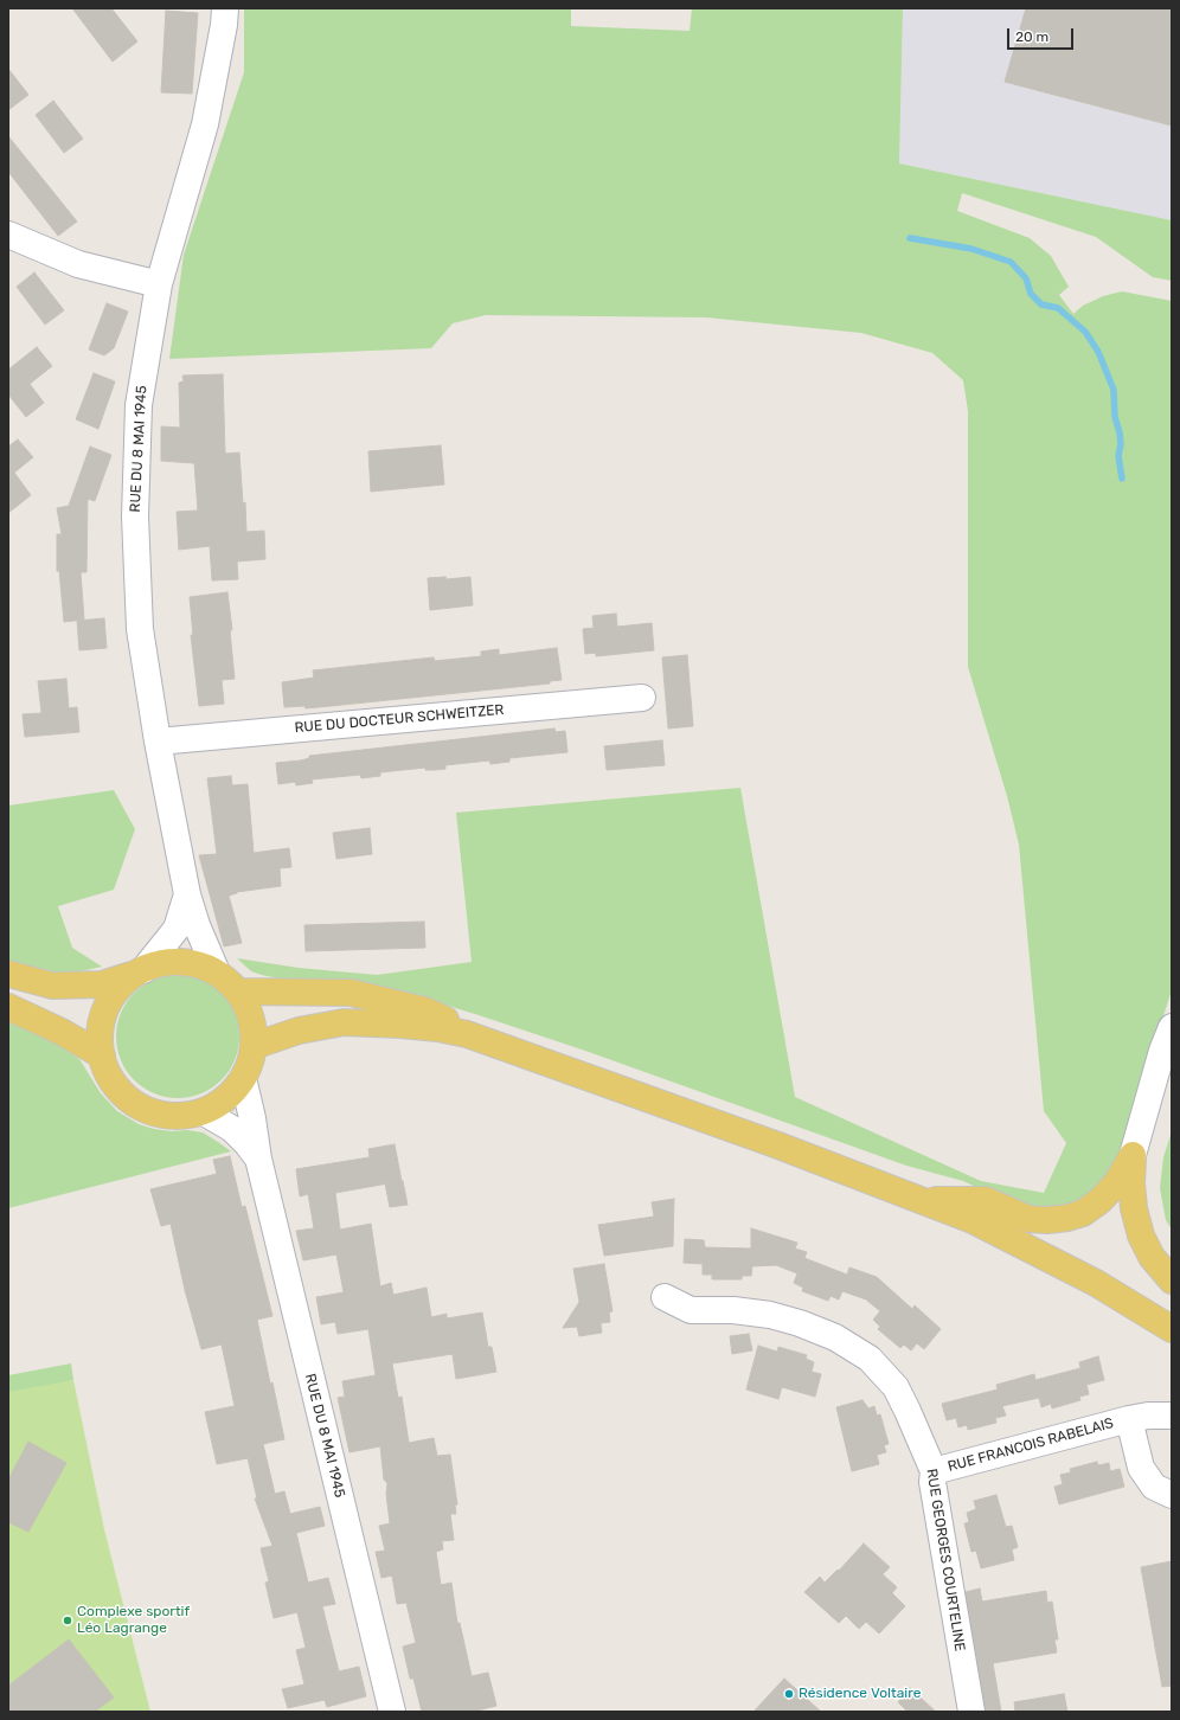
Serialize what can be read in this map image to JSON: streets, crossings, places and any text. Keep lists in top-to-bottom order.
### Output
{
  "streets": {
    "street": [
      "RUE DU 8 MAI 1945",
      "RUE DU DOCTEUR SCHWEITZER",
      "RUE FRANCOIS RABELAIS",
      "RUE GEORGES COURTELINE"
    ]
  },
  "crossings": [
    ["RUE DU 8 MAI 1945", "RUE DU DOCTEUR SCHWEITZER"],
    ["RUE FRANCOIS RABELAIS", "RUE GEORGES COURTELINE"]
  ],
  "places": ["Complexe sportif Léo Lagrange", "Résidence Voltaire"],
  "scale_bar": "20 m"
}
